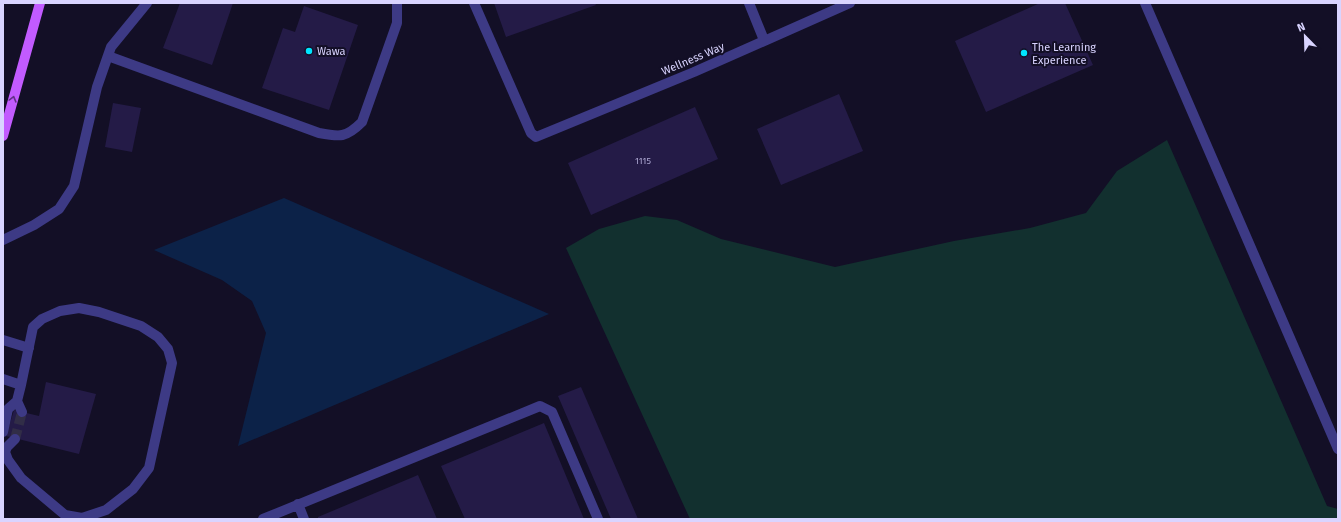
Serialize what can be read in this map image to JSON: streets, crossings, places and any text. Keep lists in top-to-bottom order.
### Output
{
  "streets": {
    "lane": ["Wellness Way"]
  },
  "places": ["Wawa", "The Learning Experience"],
  "house_numbers": ["1115"],
  "north": "top left"
}
